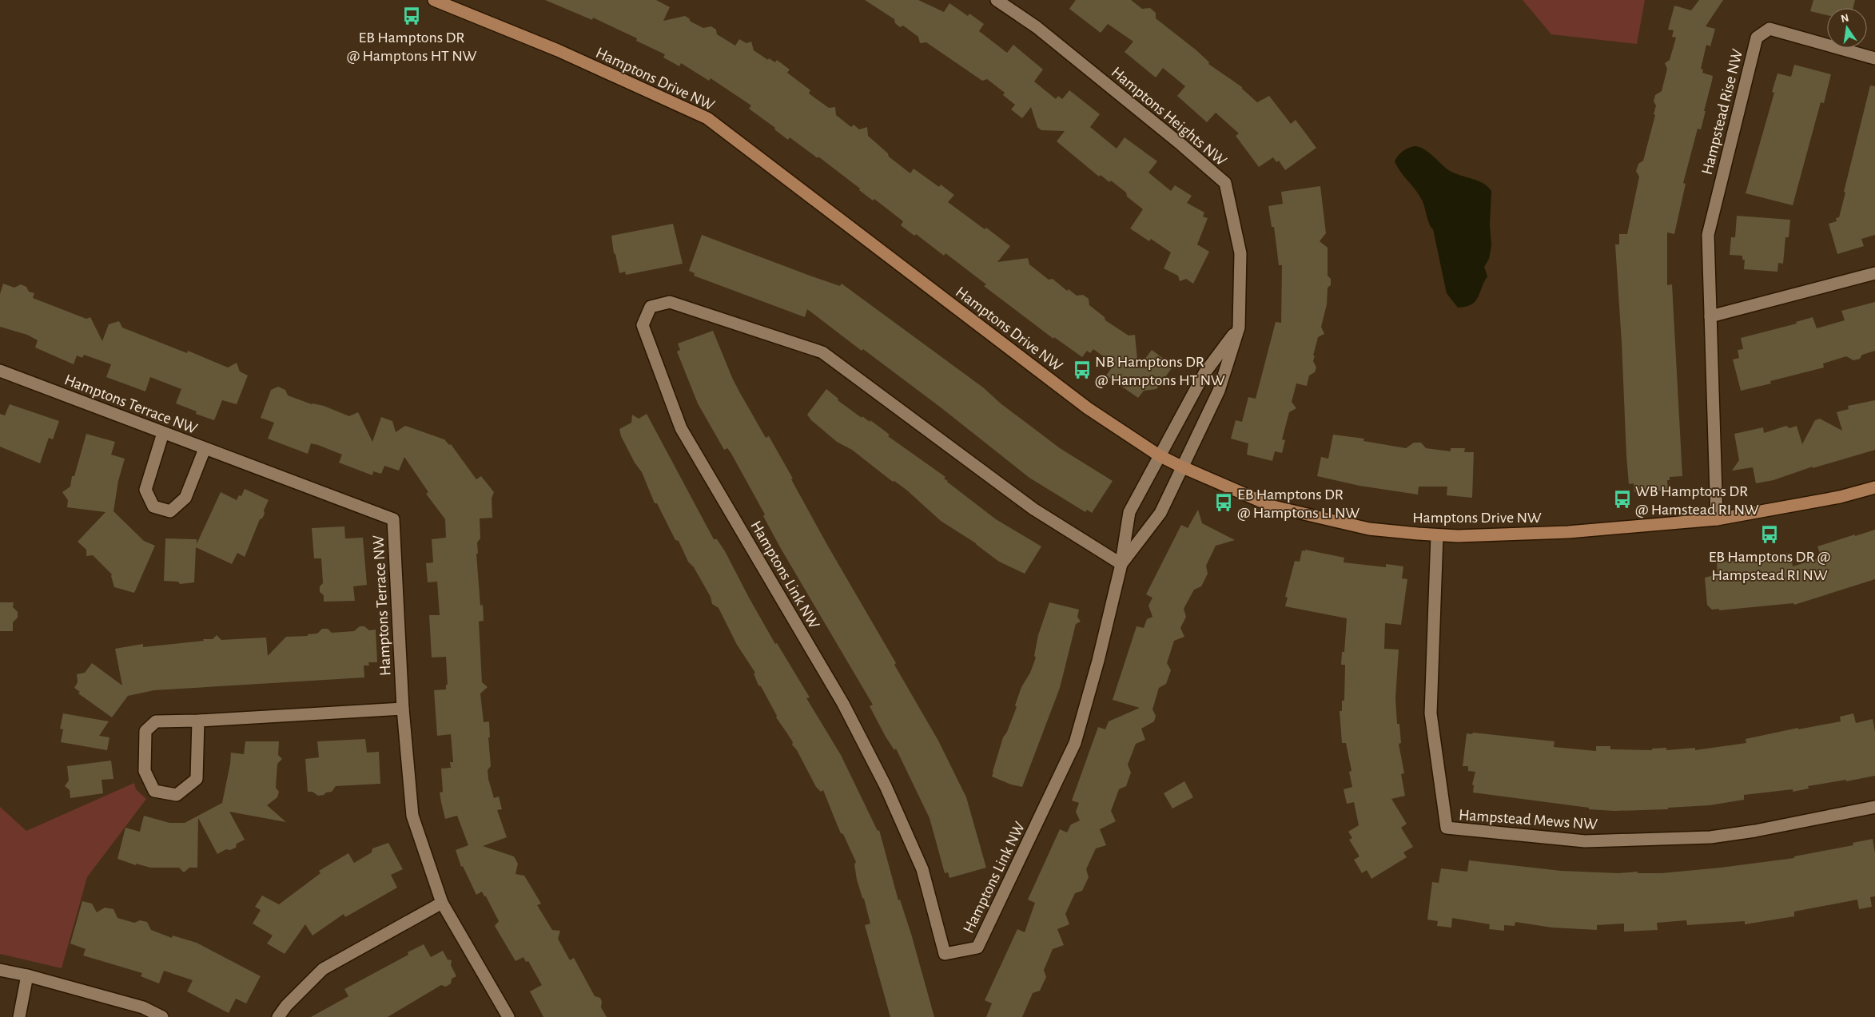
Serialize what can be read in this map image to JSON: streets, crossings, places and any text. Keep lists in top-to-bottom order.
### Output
{
  "streets": {
    "street": [
      "Hamptons Drive NW",
      "Hampstead Rise NW",
      "Hamptons Heights NW",
      "Hamptons Terrace NW",
      "Hamptons Link NW",
      "Hampstead Mews NW"
    ]
  },
  "crossings": [
    ["Hamptons Drive NW", "Hampstead Rise NW"],
    ["Hamptons Drive NW", "Hamptons Heights NW"],
    ["Hamptons Drive NW", "Hamptons Link NW"],
    ["Hamptons Drive NW", "Hampstead Mews NW"],
    ["Hamptons Heights NW", "Hamptons Link NW"]
  ],
  "places": {
    "bus stop": [
      "EB Hamptons DR @ Hamptons HT NW",
      "NB Hamptons DR @ Hamptons HT NW",
      "WB Hamptons DR @ Hamstead RI NW",
      "EB Hamptons DR @ Hamptons LI NW",
      "EB Hamptons DR @ Hampstead RI NW"
    ]
  },
  "north": "top"
}
